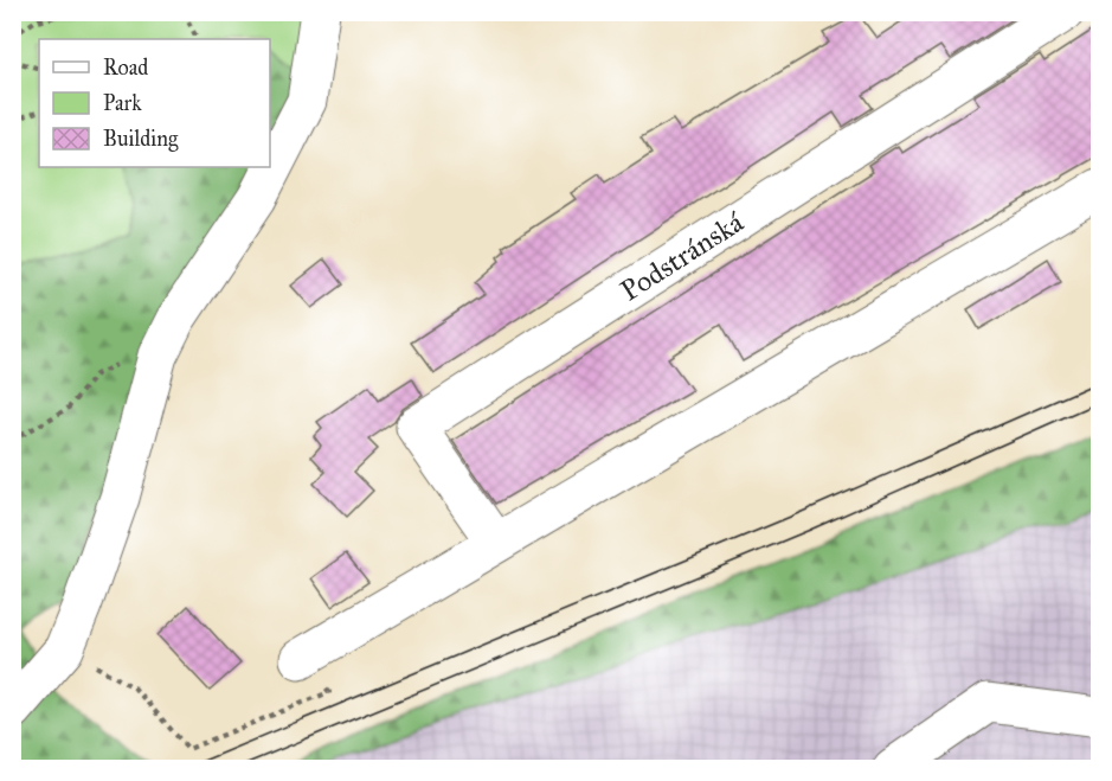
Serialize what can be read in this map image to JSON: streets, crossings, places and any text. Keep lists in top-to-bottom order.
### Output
{
  "streets": {
    "street": ["Podstránská"]
  },
  "legend": ["Road", "Park", "Building"]
}
